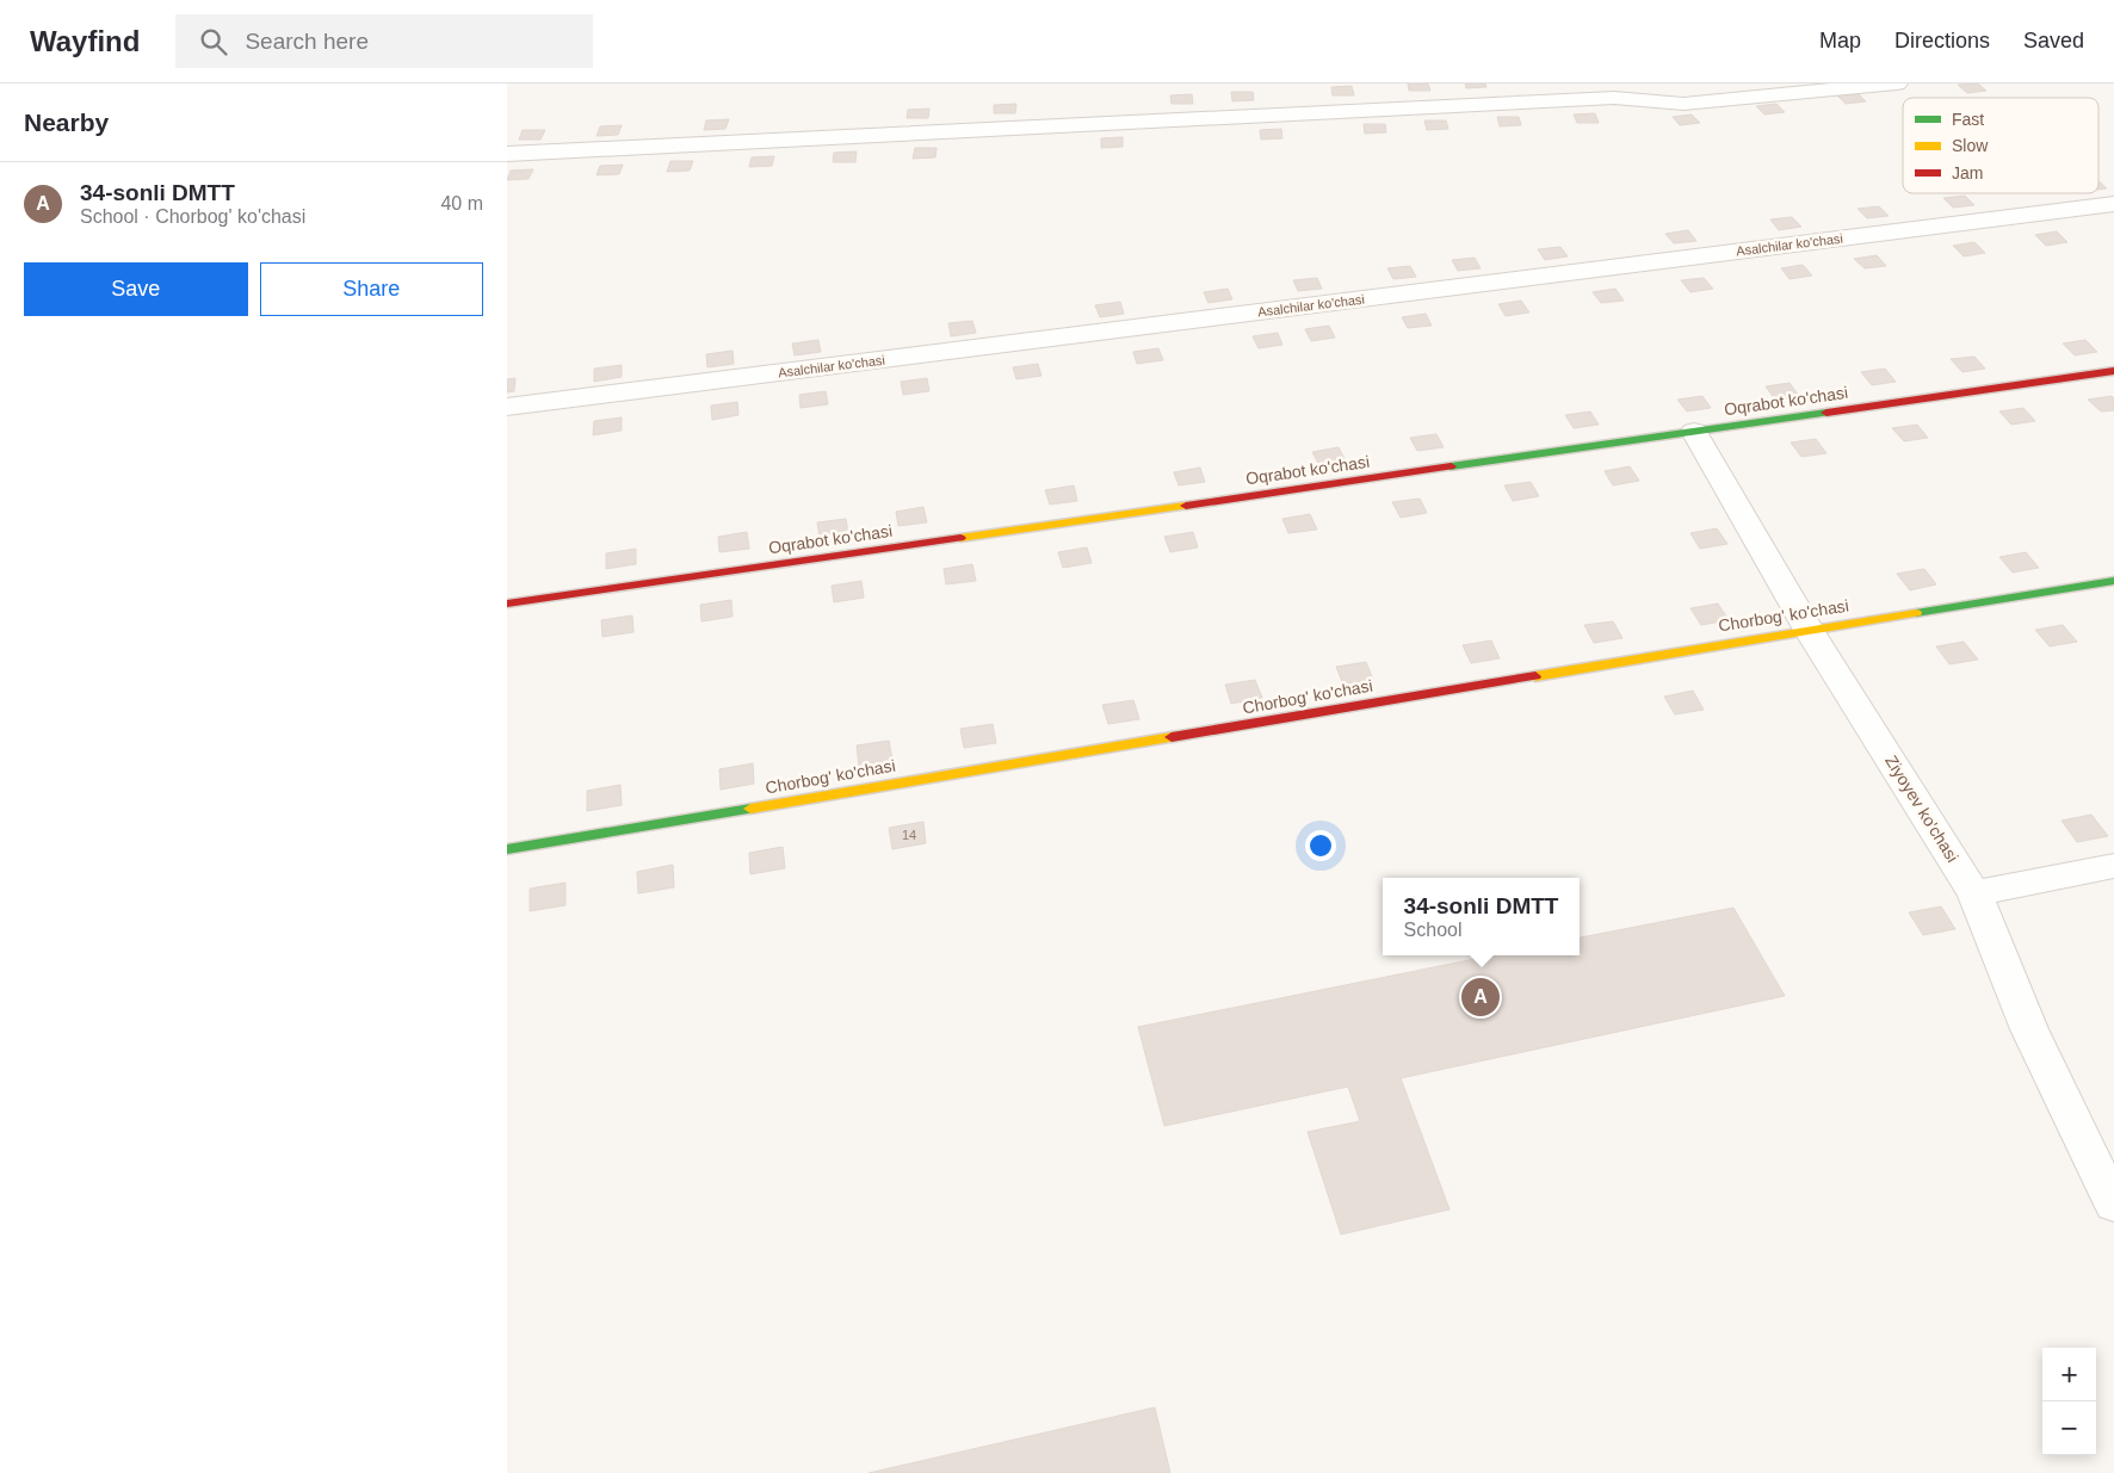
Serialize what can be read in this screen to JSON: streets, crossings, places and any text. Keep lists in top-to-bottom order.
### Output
{
  "streets": {
    "street": [
      "Asalchilar ko'chasi",
      "Oqrabot ko'chasi",
      "Chorbog' ko'chasi",
      "Ziyoyev ko'chasi"
    ]
  },
  "crossings": [
    ["Oqrabot ko'chasi", "Ziyoyev ko'chasi"],
    ["Chorbog' ko'chasi", "Ziyoyev ko'chasi"]
  ],
  "house_numbers": ["14"],
  "legend": ["Fast", "Slow", "Jam"],
  "page": {
    "header": "Wayfind",
    "search": "Search here",
    "nav": ["Map", "Directions", "Saved"],
    "heading": "Nearby",
    "list": [
      {
        "mark": "A",
        "name": "34-sonli DMTT",
        "note": "School · Chorbog' ko'chasi",
        "value": "40 m"
      }
    ],
    "buttons": ["Save", "Share"],
    "popup": ["34-sonli DMTT", "School"],
    "pins": "A",
    "map_buttons": ["+", "−"]
  }
}
